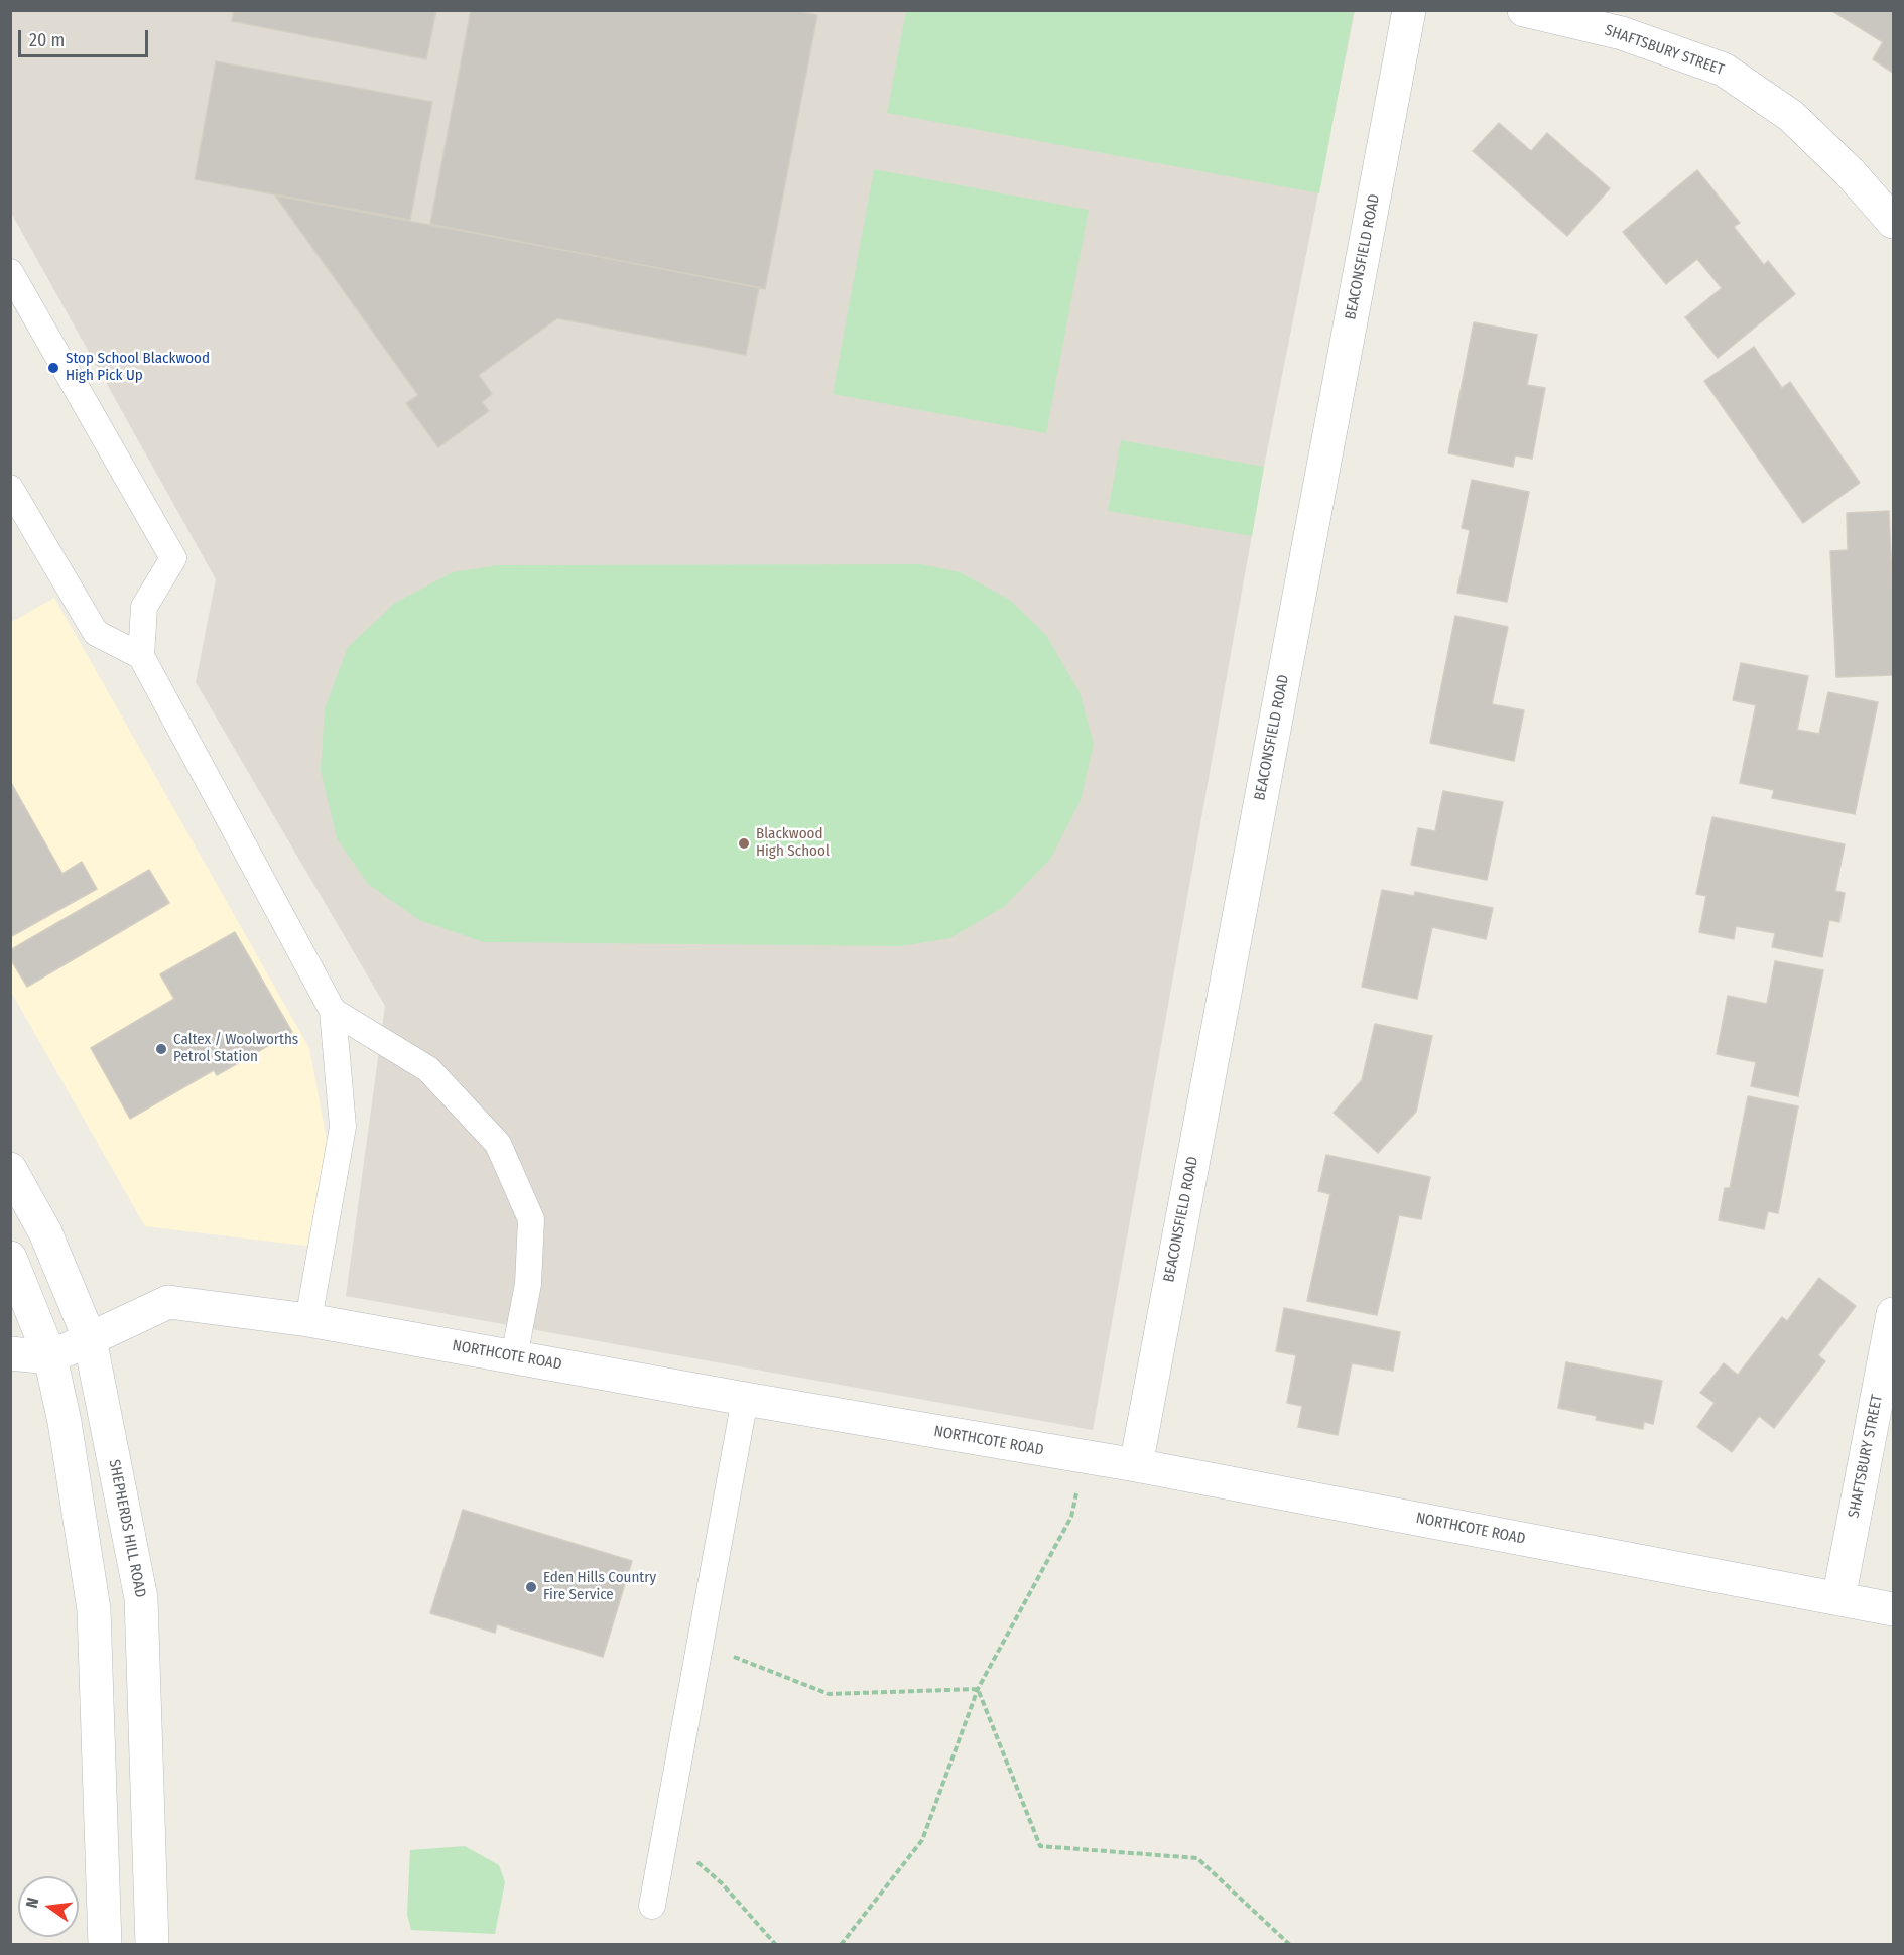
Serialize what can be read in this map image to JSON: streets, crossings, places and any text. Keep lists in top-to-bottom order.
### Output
{
  "streets": {
    "street": [
      "SHAFTSBURY STREET",
      "BEACONSFIELD ROAD",
      "NORTHCOTE ROAD",
      "SHEPHERDS HILL ROAD"
    ]
  },
  "crossings": [
    ["SHAFTSBURY STREET", "NORTHCOTE ROAD"],
    ["BEACONSFIELD ROAD", "NORTHCOTE ROAD"],
    ["NORTHCOTE ROAD", "SHEPHERDS HILL ROAD"]
  ],
  "places": [
    "Stop School Blackwood High Pick Up",
    "Blackwood High School",
    "Caltex / Woolworths Petrol Station",
    "Eden Hills Country Fire Service"
  ],
  "scale_bar": "20 m",
  "north": "left"
}
